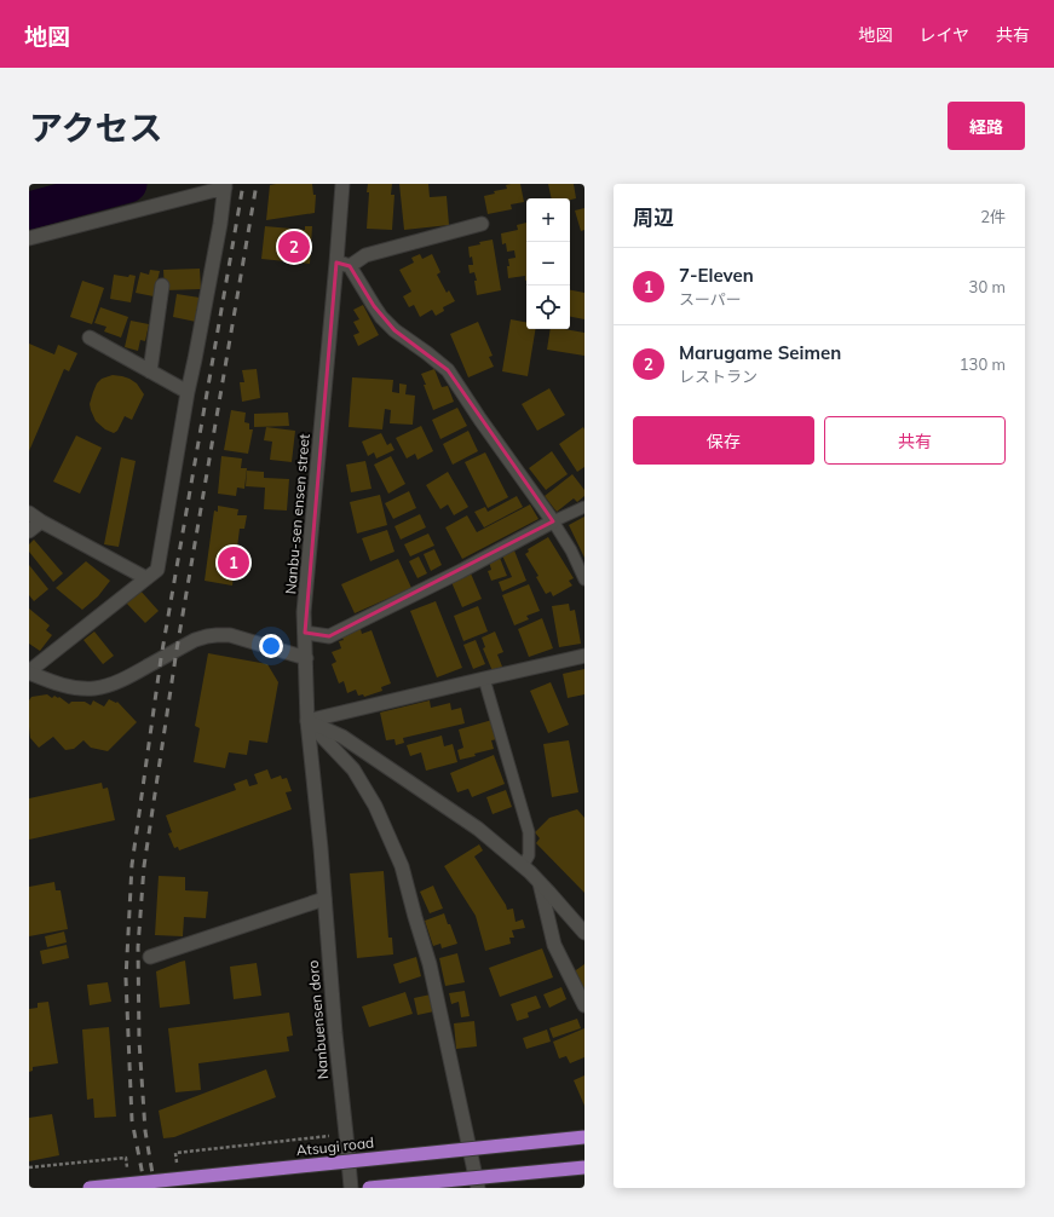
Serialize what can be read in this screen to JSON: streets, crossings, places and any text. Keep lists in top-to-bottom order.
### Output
{
  "streets": {
    "highway": ["Atsugi road"],
    "street": ["Nanbu-sen ensen street", "Nanbuensen doro"]
  },
  "crossings": [
    ["Nanbu-sen ensen street", "Nanbuensen doro"]
  ],
  "page": {
    "header": "地図",
    "nav": ["地図", "レイヤ", "共有"],
    "title": "アクセス",
    "buttons": [
      "経路",
      ["保存", "共有"]
    ],
    "heading": ["周辺", "2件"],
    "map_buttons": ["+", "−"],
    "pins": ["2", "1"],
    "list": [
      {
        "mark": "1",
        "name": "7-Eleven",
        "note": "スーパー",
        "value": "30 m"
      },
      {
        "mark": "2",
        "name": "Marugame Seimen",
        "note": "レストラン",
        "value": "130 m"
      }
    ]
  }
}
